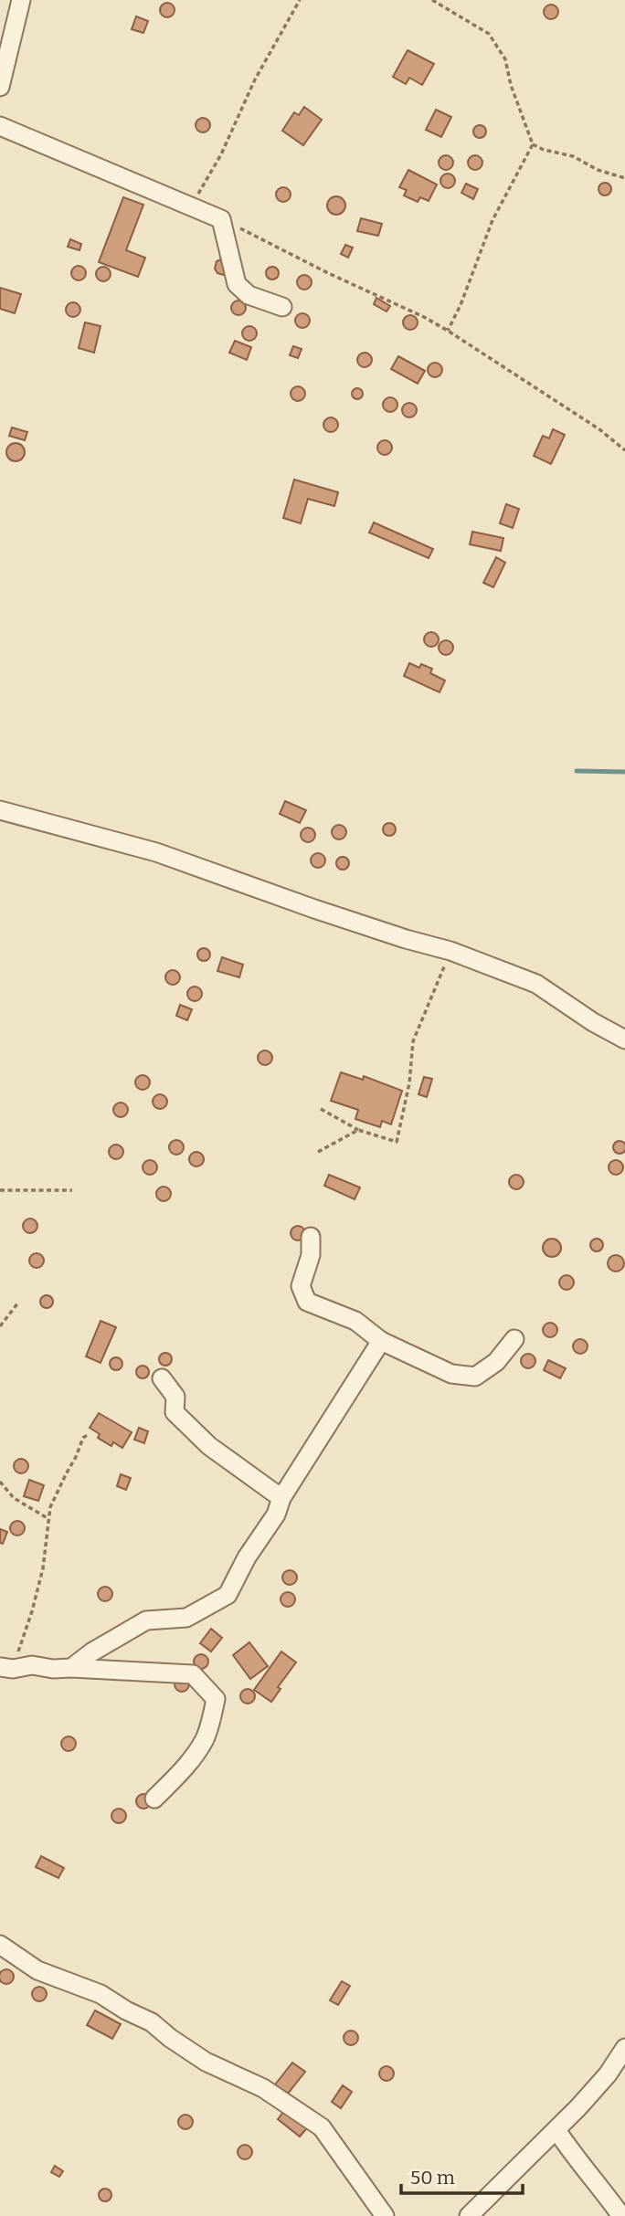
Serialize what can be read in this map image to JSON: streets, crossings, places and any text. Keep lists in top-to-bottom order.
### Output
{
  "scale_bar": "50 m"
}
